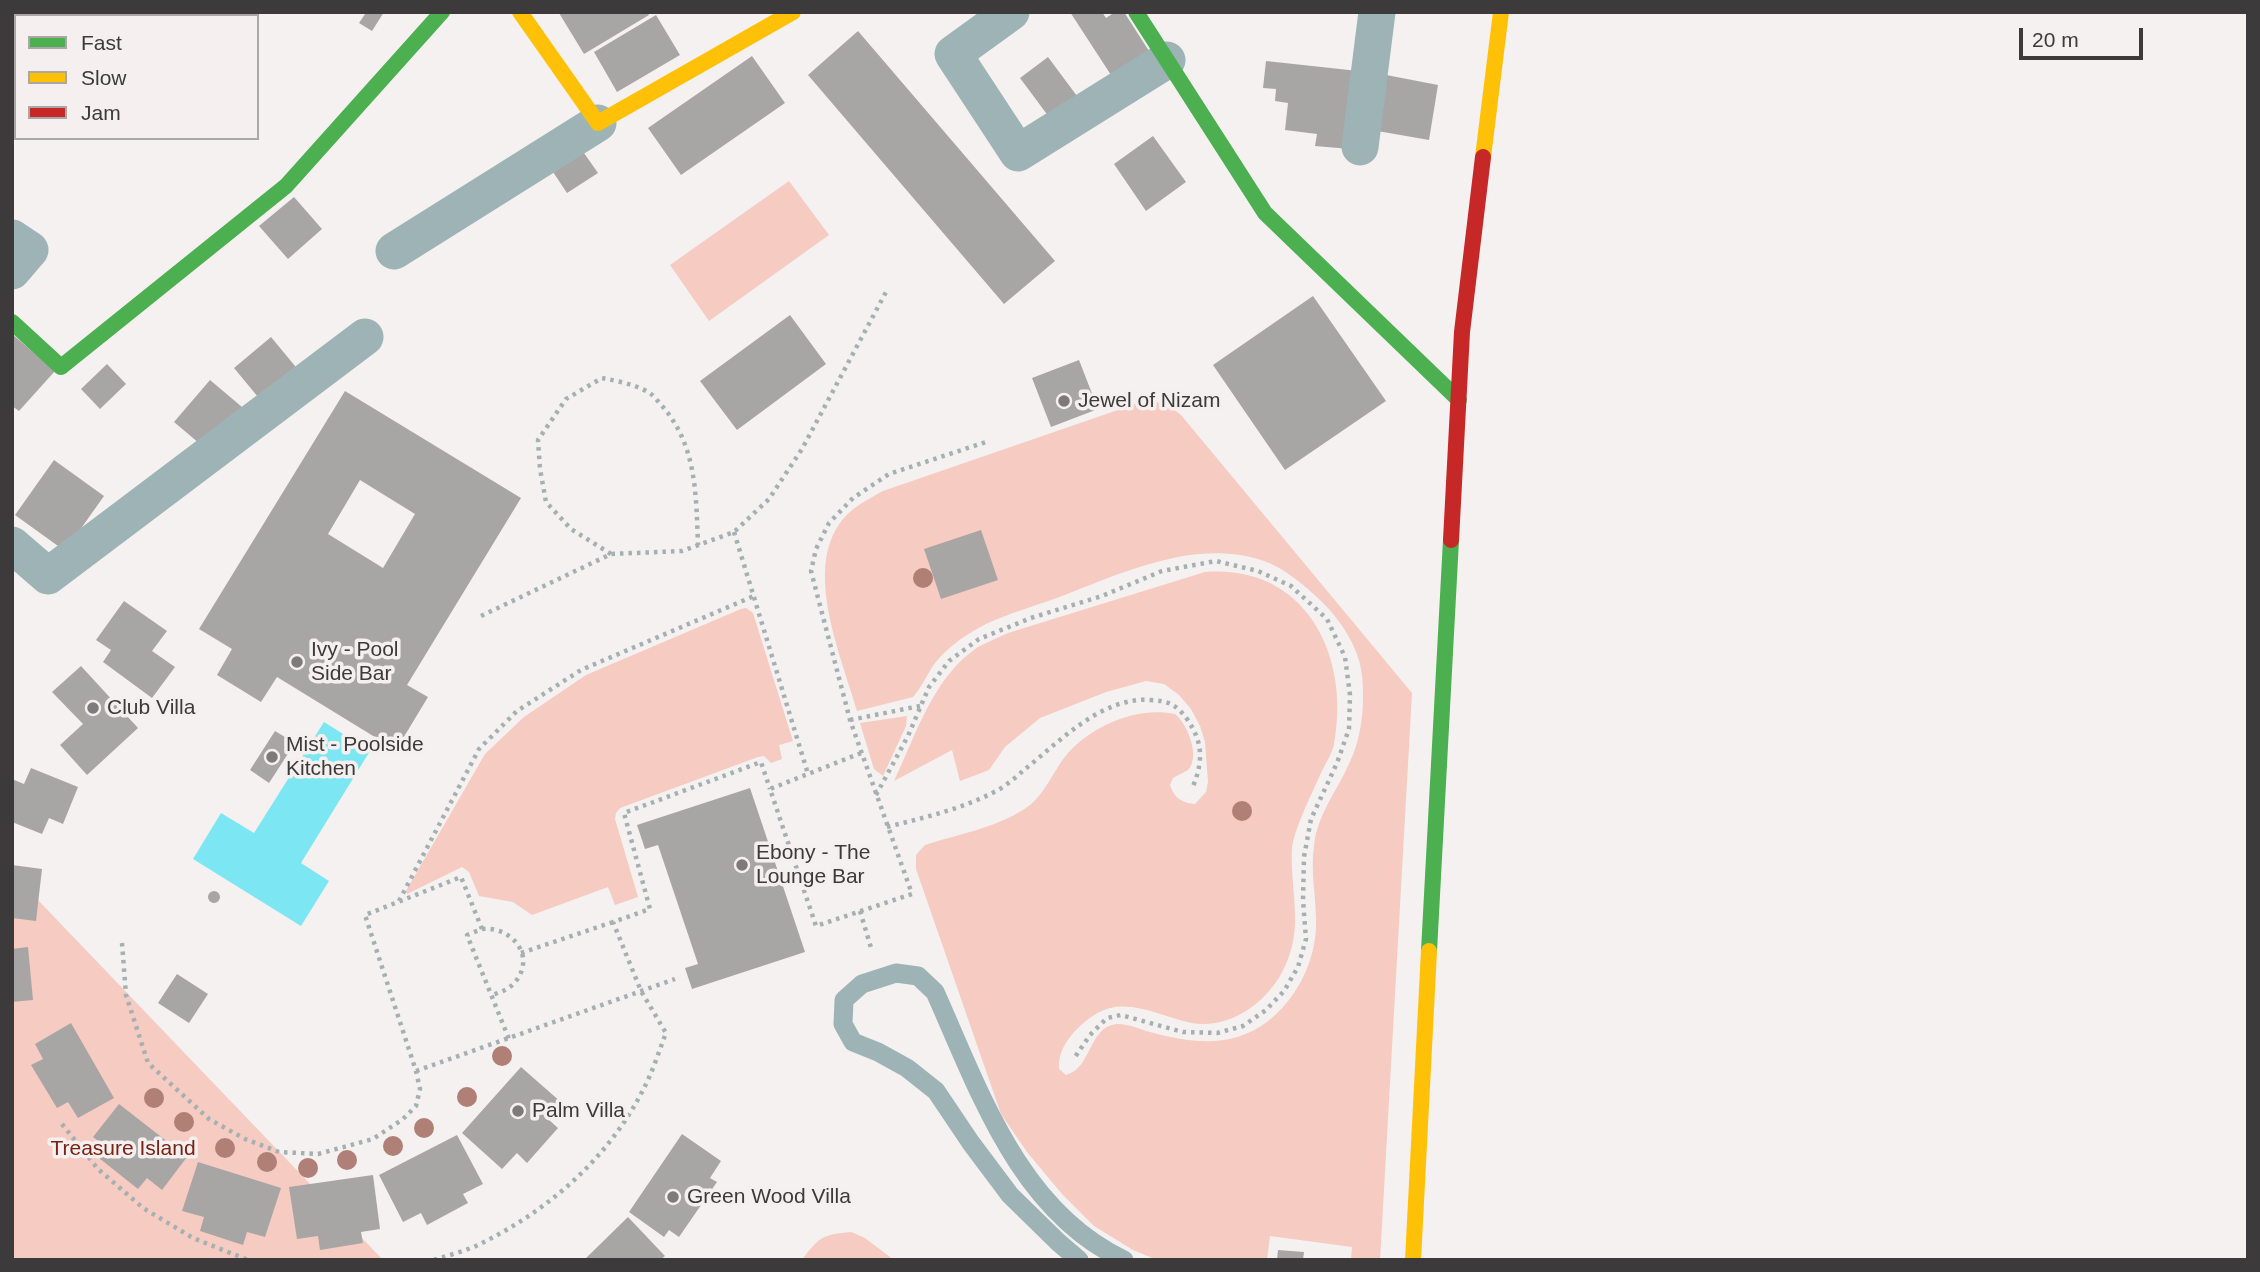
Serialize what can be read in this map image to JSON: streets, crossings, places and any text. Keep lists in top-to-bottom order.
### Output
{
  "parks": ["Treasure Island"],
  "places": [
    "Jewel of Nizam",
    "Ivy - Pool Side Bar",
    "Club Villa",
    "Mist - Poolside Kitchen",
    "Ebony - The Lounge Bar",
    "Palm Villa",
    "Green Wood Villa"
  ],
  "legend": ["Fast", "Slow", "Jam"],
  "scale_bar": "20 m"
}
